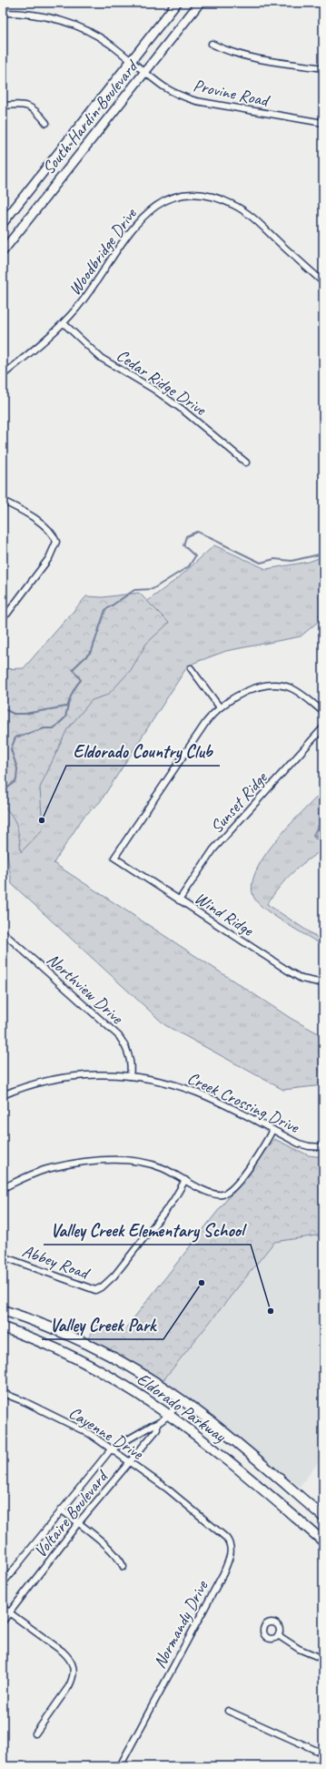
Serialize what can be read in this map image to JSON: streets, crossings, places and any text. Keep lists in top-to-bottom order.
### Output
{
  "streets": {
    "main road": ["South Hardin Boulevard", "Eldorado Parkway"],
    "street": [
      "Provine Road",
      "Woodbridge Drive",
      "Cedar Ridge Drive",
      "Sunset Ridge",
      "Wind Ridge",
      "Northview Drive",
      "Creek Crossing Drive",
      "Abbey Road",
      "Cayenne Drive",
      "Voltaire Boulevard",
      "Normandy Drive"
    ]
  },
  "crossings": [
    ["Provine Road", "South Hardin Boulevard"],
    ["Woodbridge Drive", "Cedar Ridge Drive"],
    ["Sunset Ridge", "Wind Ridge"],
    ["Northview Drive", "Creek Crossing Drive"],
    ["Eldorado Parkway", "Voltaire Boulevard"],
    ["Cayenne Drive", "Voltaire Boulevard"],
    ["Cayenne Drive", "Normandy Drive"]
  ],
  "places": ["Eldorado Country Club", "Valley Creek Park", "Valley Creek Elementary School"]
}
